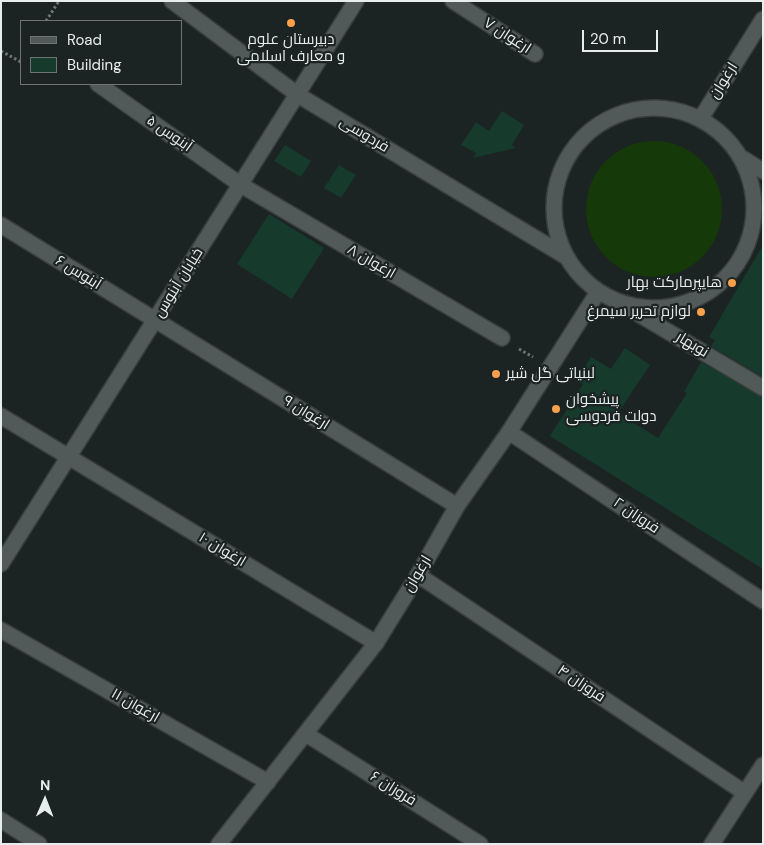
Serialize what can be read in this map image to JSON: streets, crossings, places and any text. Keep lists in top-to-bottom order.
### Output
{
  "streets": {
    "street": [
      "ارغوان ۷",
      "ارغوان",
      "آبنوس ۵",
      "فردوسی",
      "ارغوان ۸",
      "آبنوس ۶",
      "خیابان آبنوس",
      "نوبهار",
      "ارغوان ۹",
      "فروزان ۲",
      "ارغوان ۱۰",
      "فروزان ۴",
      "ارغوان ۱۱",
      "فروزان ۶"
    ]
  },
  "crossings": [
    ["ارغوان", "ارغوان ۹"],
    ["ارغوان", "فروزان ۲"],
    ["ارغوان", "ارغوان ۱۰"],
    ["ارغوان", "فروزان ۴"],
    ["ارغوان", "ارغوان ۱۱"],
    ["ارغوان", "فروزان ۶"],
    ["آبنوس ۵", "ارغوان ۸"],
    ["آبنوس ۵", "خیابان آبنوس"],
    ["فردوسی", "خیابان آبنوس"],
    ["ارغوان ۸", "خیابان آبنوس"],
    ["آبنوس ۶", "خیابان آبنوس"],
    ["آبنوس ۶", "ارغوان ۹"],
    ["خیابان آبنوس", "ارغوان ۹"],
    ["خیابان آبنوس", "ارغوان ۱۰"]
  ],
  "places": [
    "دبیرستان علوم و معارف اسلامی",
    "هایپرمارکت بهار",
    "لوازم تحریر سیمرغ",
    "لبنیاتی گل شیر",
    "پیشخوان دولت فردوسی"
  ],
  "legend": ["Road", "Building"],
  "scale_bar": "20 m",
  "north": "top"
}
